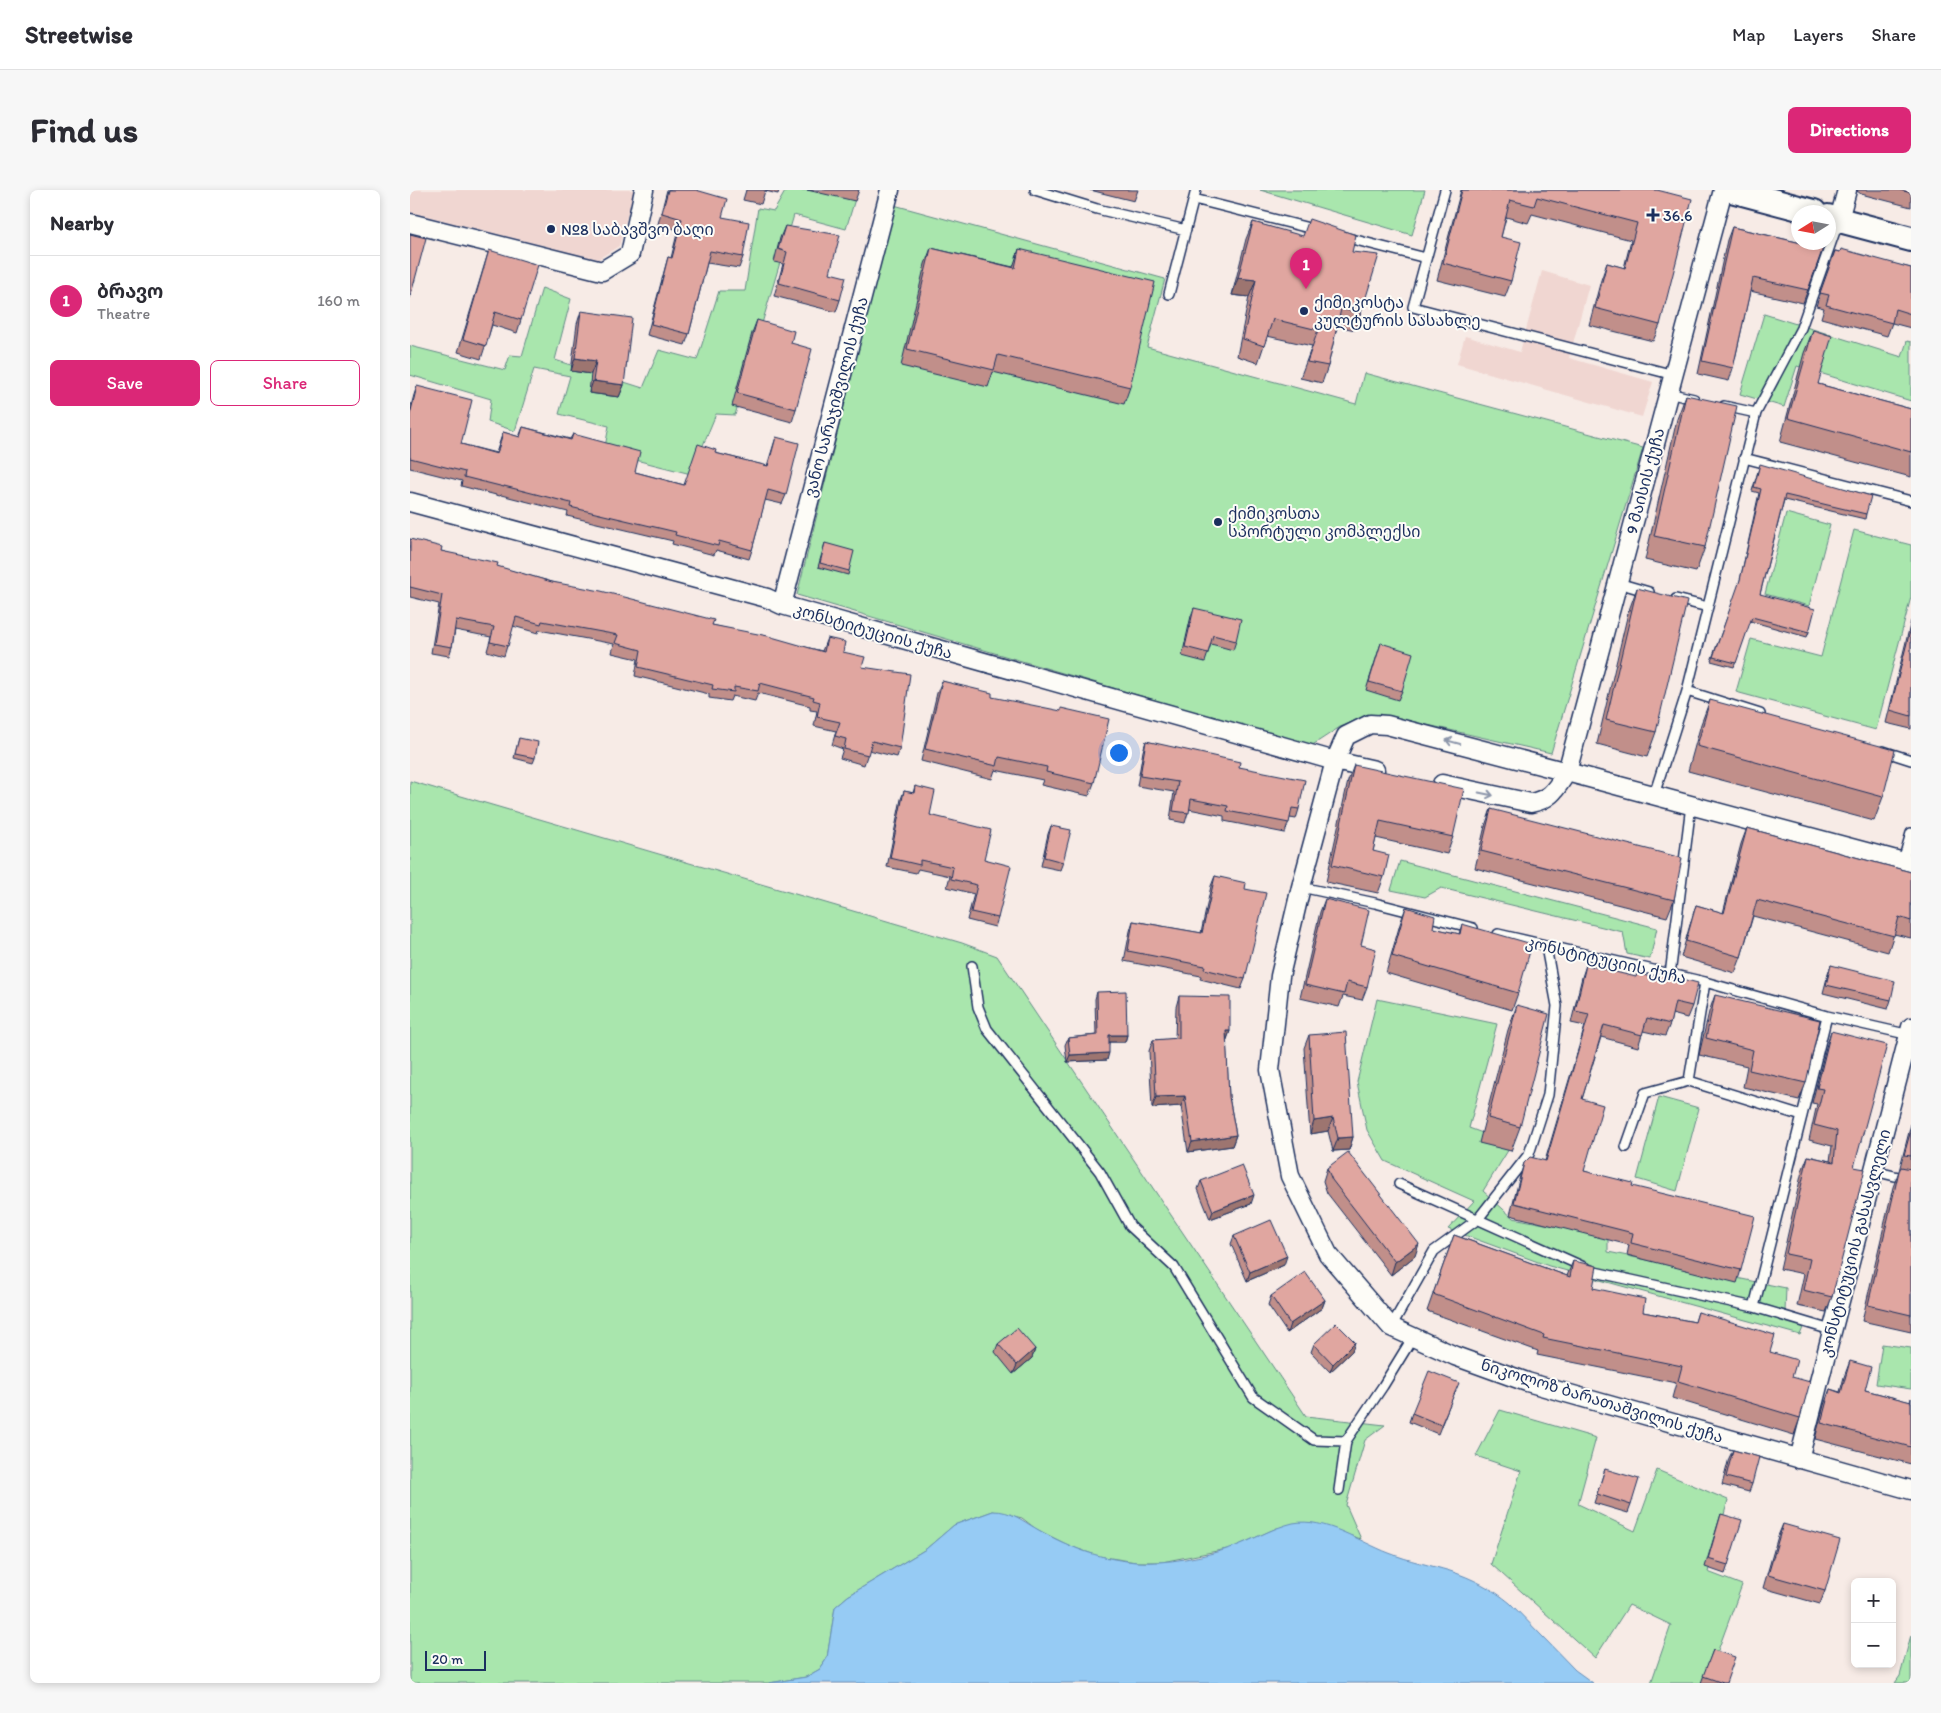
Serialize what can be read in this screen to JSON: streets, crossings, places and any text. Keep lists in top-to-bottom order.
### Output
{
  "streets": {
    "street": [
      "ვანო სარაჯიშვილის ქუჩა",
      "9 მაისის ქუჩა",
      "კონსტიტუციის ქუჩა",
      "კონსტიტუციის გასასვლელი",
      "ნიკოლოზ ბარათაშვილის ქუჩა"
    ]
  },
  "crossings": [
    ["ვანო სარაჯიშვილის ქუჩა", "კონსტიტუციის ქუჩა"],
    ["კონსტიტუციის ქუჩა", "კონსტიტუციის გასასვლელი"],
    ["კონსტიტუციის ქუჩა", "ნიკოლოზ ბარათაშვილის ქუჩა"],
    ["კონსტიტუციის გასასვლელი", "ნიკოლოზ ბარათაშვილის ქუჩა"]
  ],
  "places": {
    "health": ["36.6"],
    "other": ["№8 საბავშვო ბაღი", "ქიმიკოსტა კულტურის სასახლე", "ქიმიკოსთა სპორტული კომპლექსი"]
  },
  "scale_bar": "20 m",
  "north": "left",
  "page": {
    "header": "Streetwise",
    "nav": ["Map", "Layers", "Share"],
    "buttons": [
      "Directions",
      ["Save", "Share"]
    ],
    "title": "Find us",
    "heading": "Nearby",
    "pins": "1",
    "list": [
      {
        "mark": "1",
        "name": "ბრავო",
        "note": "Theatre",
        "value": "160 m"
      }
    ],
    "map_buttons": ["+", "−"],
    "scale": "20 m"
  }
}
